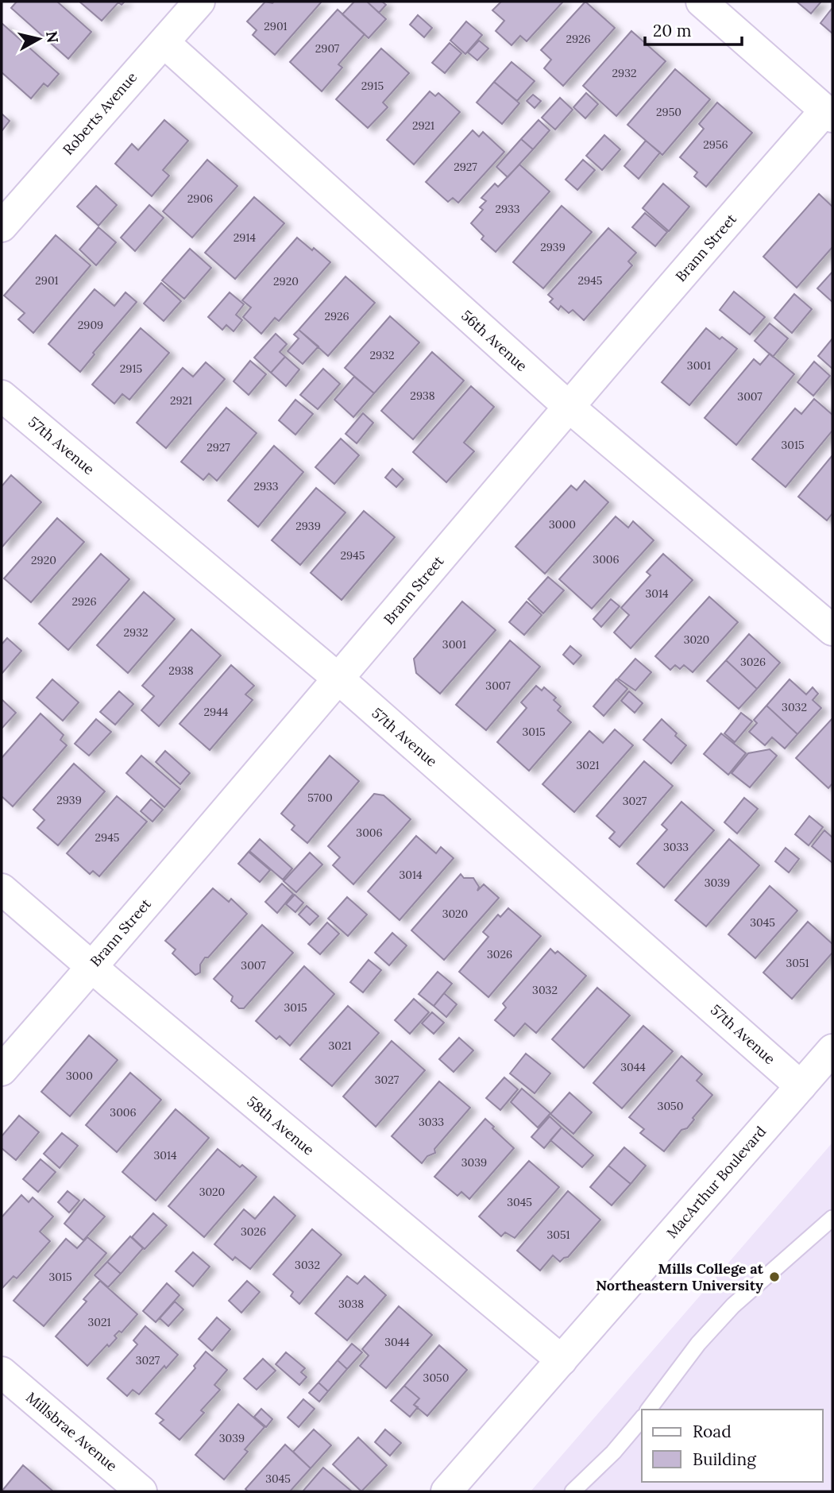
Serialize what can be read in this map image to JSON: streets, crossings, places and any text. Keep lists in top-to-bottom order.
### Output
{
  "streets": {
    "street": [
      "Roberts Avenue",
      "Brann Street",
      "56th Avenue",
      "57th Avenue",
      "58th Avenue",
      "MacArthur Boulevard",
      "Millsbrae Avenue"
    ]
  },
  "crossings": [
    ["Roberts Avenue", "56th Avenue"],
    ["Brann Street", "56th Avenue"],
    ["Brann Street", "57th Avenue"],
    ["Brann Street", "58th Avenue"],
    ["57th Avenue", "MacArthur Boulevard"],
    ["58th Avenue", "MacArthur Boulevard"]
  ],
  "places": ["Mills College at Northeastern University"],
  "house_numbers": [
    "2901",
    "2926",
    "2907",
    "2932",
    "2915",
    "2950",
    "2921",
    "2956",
    "2927",
    "2906",
    "2933",
    "2914",
    "2939",
    "2901",
    "2945",
    "2920",
    "2926",
    "2909",
    "2932",
    "3001",
    "2915",
    "2938",
    "3007",
    "2921",
    "3015",
    "2927",
    "2933",
    "3000",
    "2939",
    "2945",
    "3006",
    "2920",
    "3014",
    "2926",
    "2932",
    "3020",
    "3001",
    "3026",
    "2938",
    "3007",
    "3032",
    "2944",
    "3015",
    "3021",
    "5700",
    "2939",
    "3027",
    "3006",
    "2945",
    "3033",
    "3014",
    "3039",
    "3020",
    "3045",
    "3026",
    "3051",
    "3007",
    "3032",
    "3015",
    "3021",
    "3044",
    "3000",
    "3027",
    "3050",
    "3006",
    "3033",
    "3014",
    "3039",
    "3020",
    "3045",
    "3026",
    "3051",
    "3032",
    "3015",
    "3038",
    "3021",
    "3044",
    "3027",
    "3050",
    "3039",
    "3045"
  ],
  "legend": ["Road", "Building"],
  "scale_bar": "20 m",
  "north": "right"
}
